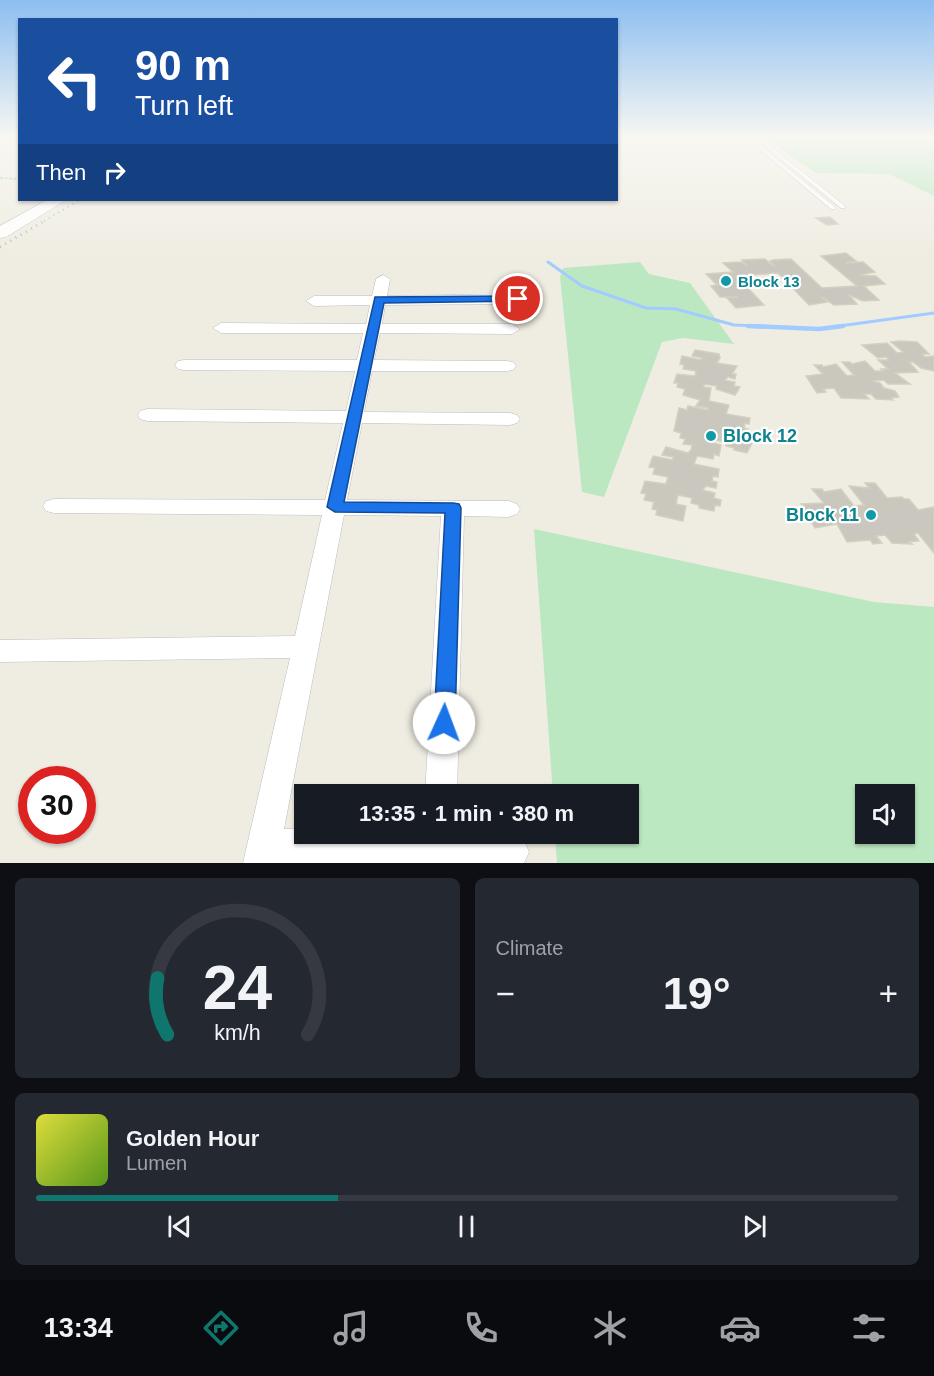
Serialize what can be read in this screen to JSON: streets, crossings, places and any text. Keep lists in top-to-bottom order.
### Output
{
  "places": ["Block 13", "Block 12", "Block 11"],
  "page": {
    "turn": ["90 m", "Turn left"],
    "then": "Then",
    "limit": "30",
    "trip": "13:35 · 1 min · 380 m",
    "tile": "Climate",
    "heat": ["−", "19°", "+"],
    "song": ["Golden Hour", "Lumen"],
    "tabs": "13:34",
    "gauge": ["24", "km/h"]
  }
}
